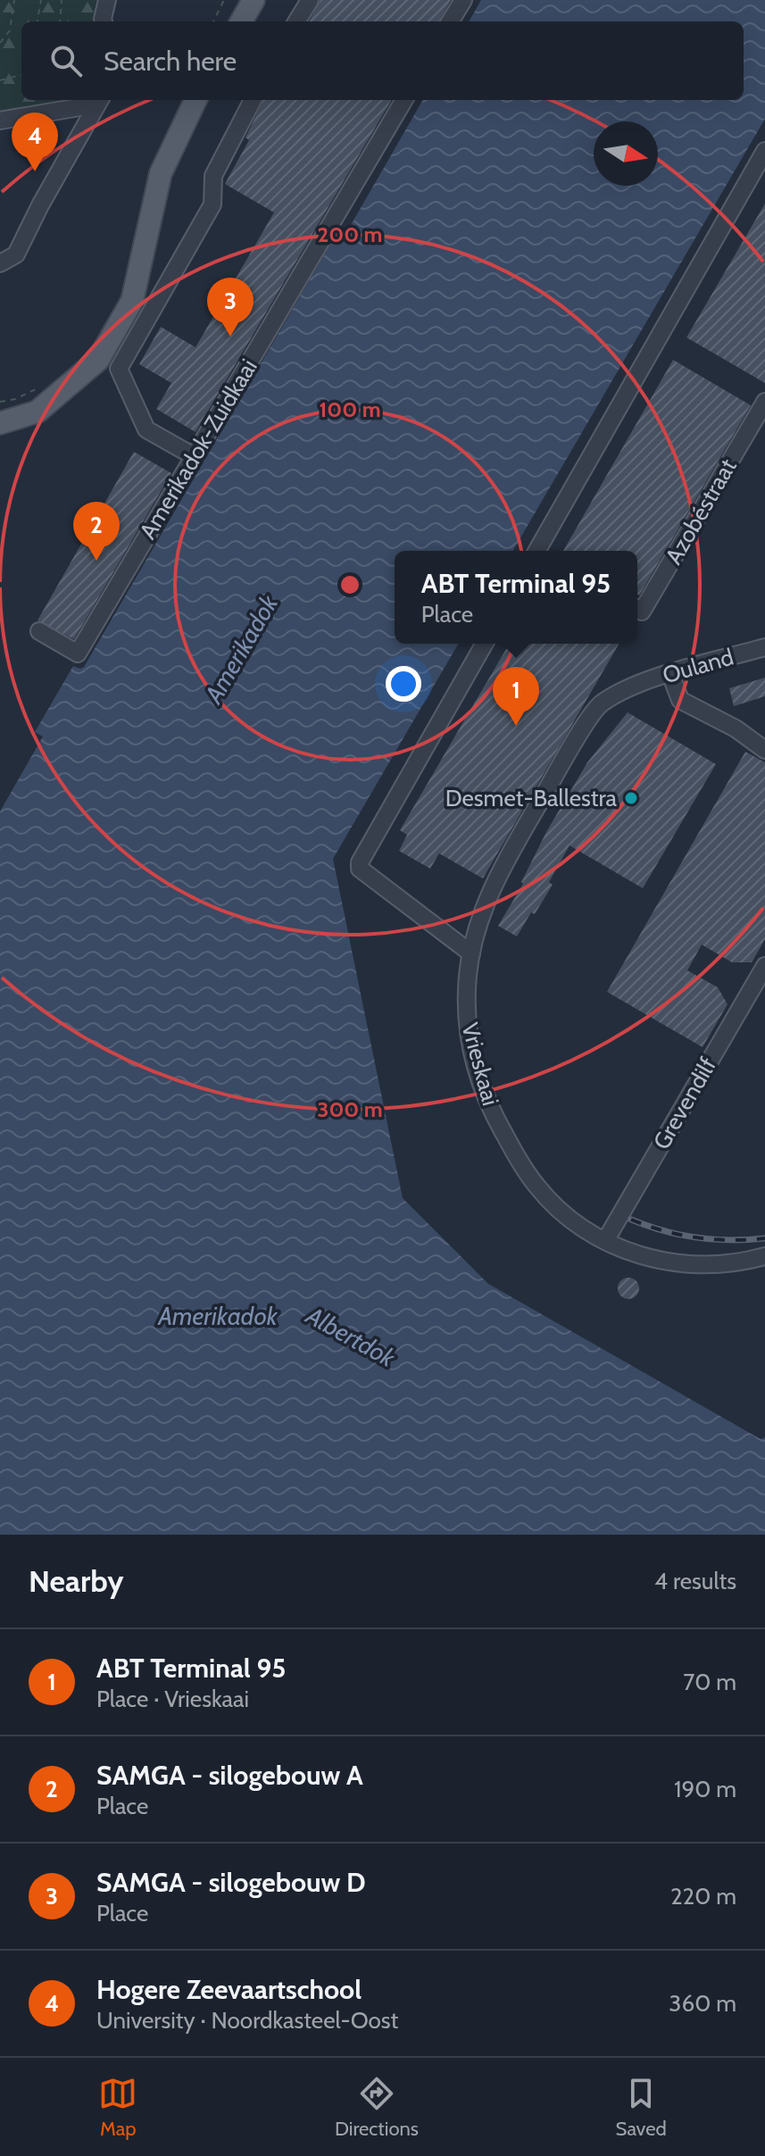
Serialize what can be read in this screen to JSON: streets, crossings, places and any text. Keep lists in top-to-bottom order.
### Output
{
  "streets": {
    "street": [
      "Amerikadok-Zuidkaai",
      "Azobéstraat",
      "Ouland",
      "Vrieskaai",
      "Grevendilf"
    ]
  },
  "crossings": [
    ["Ouland", "Vrieskaai"],
    ["Vrieskaai", "Grevendilf"]
  ],
  "water": ["Amerikadok", "Albertdok"],
  "places": ["Desmet-Ballestra"],
  "north": "right",
  "page": {
    "search": "Search here",
    "pins": [
      "4",
      "3",
      "2",
      "1"
    ],
    "popup": ["ABT Terminal 95", "Place"],
    "heading": ["Nearby", "4 results"],
    "list": [
      {
        "mark": "1",
        "name": "ABT Terminal 95",
        "note": "Place · Vrieskaai",
        "value": "70 m"
      },
      {
        "mark": "2",
        "name": "SAMGA - silogebouw A",
        "note": "Place",
        "value": "190 m"
      },
      {
        "mark": "3",
        "name": "SAMGA - silogebouw D",
        "note": "Place",
        "value": "220 m"
      },
      {
        "mark": "4",
        "name": "Hogere Zeevaartschool",
        "note": "University · Noordkasteel-Oost",
        "value": "360 m"
      }
    ],
    "nav": ["Map", "Directions", "Saved"]
  },
  "rings": ["200 m", "100 m", "300 m"]
}
